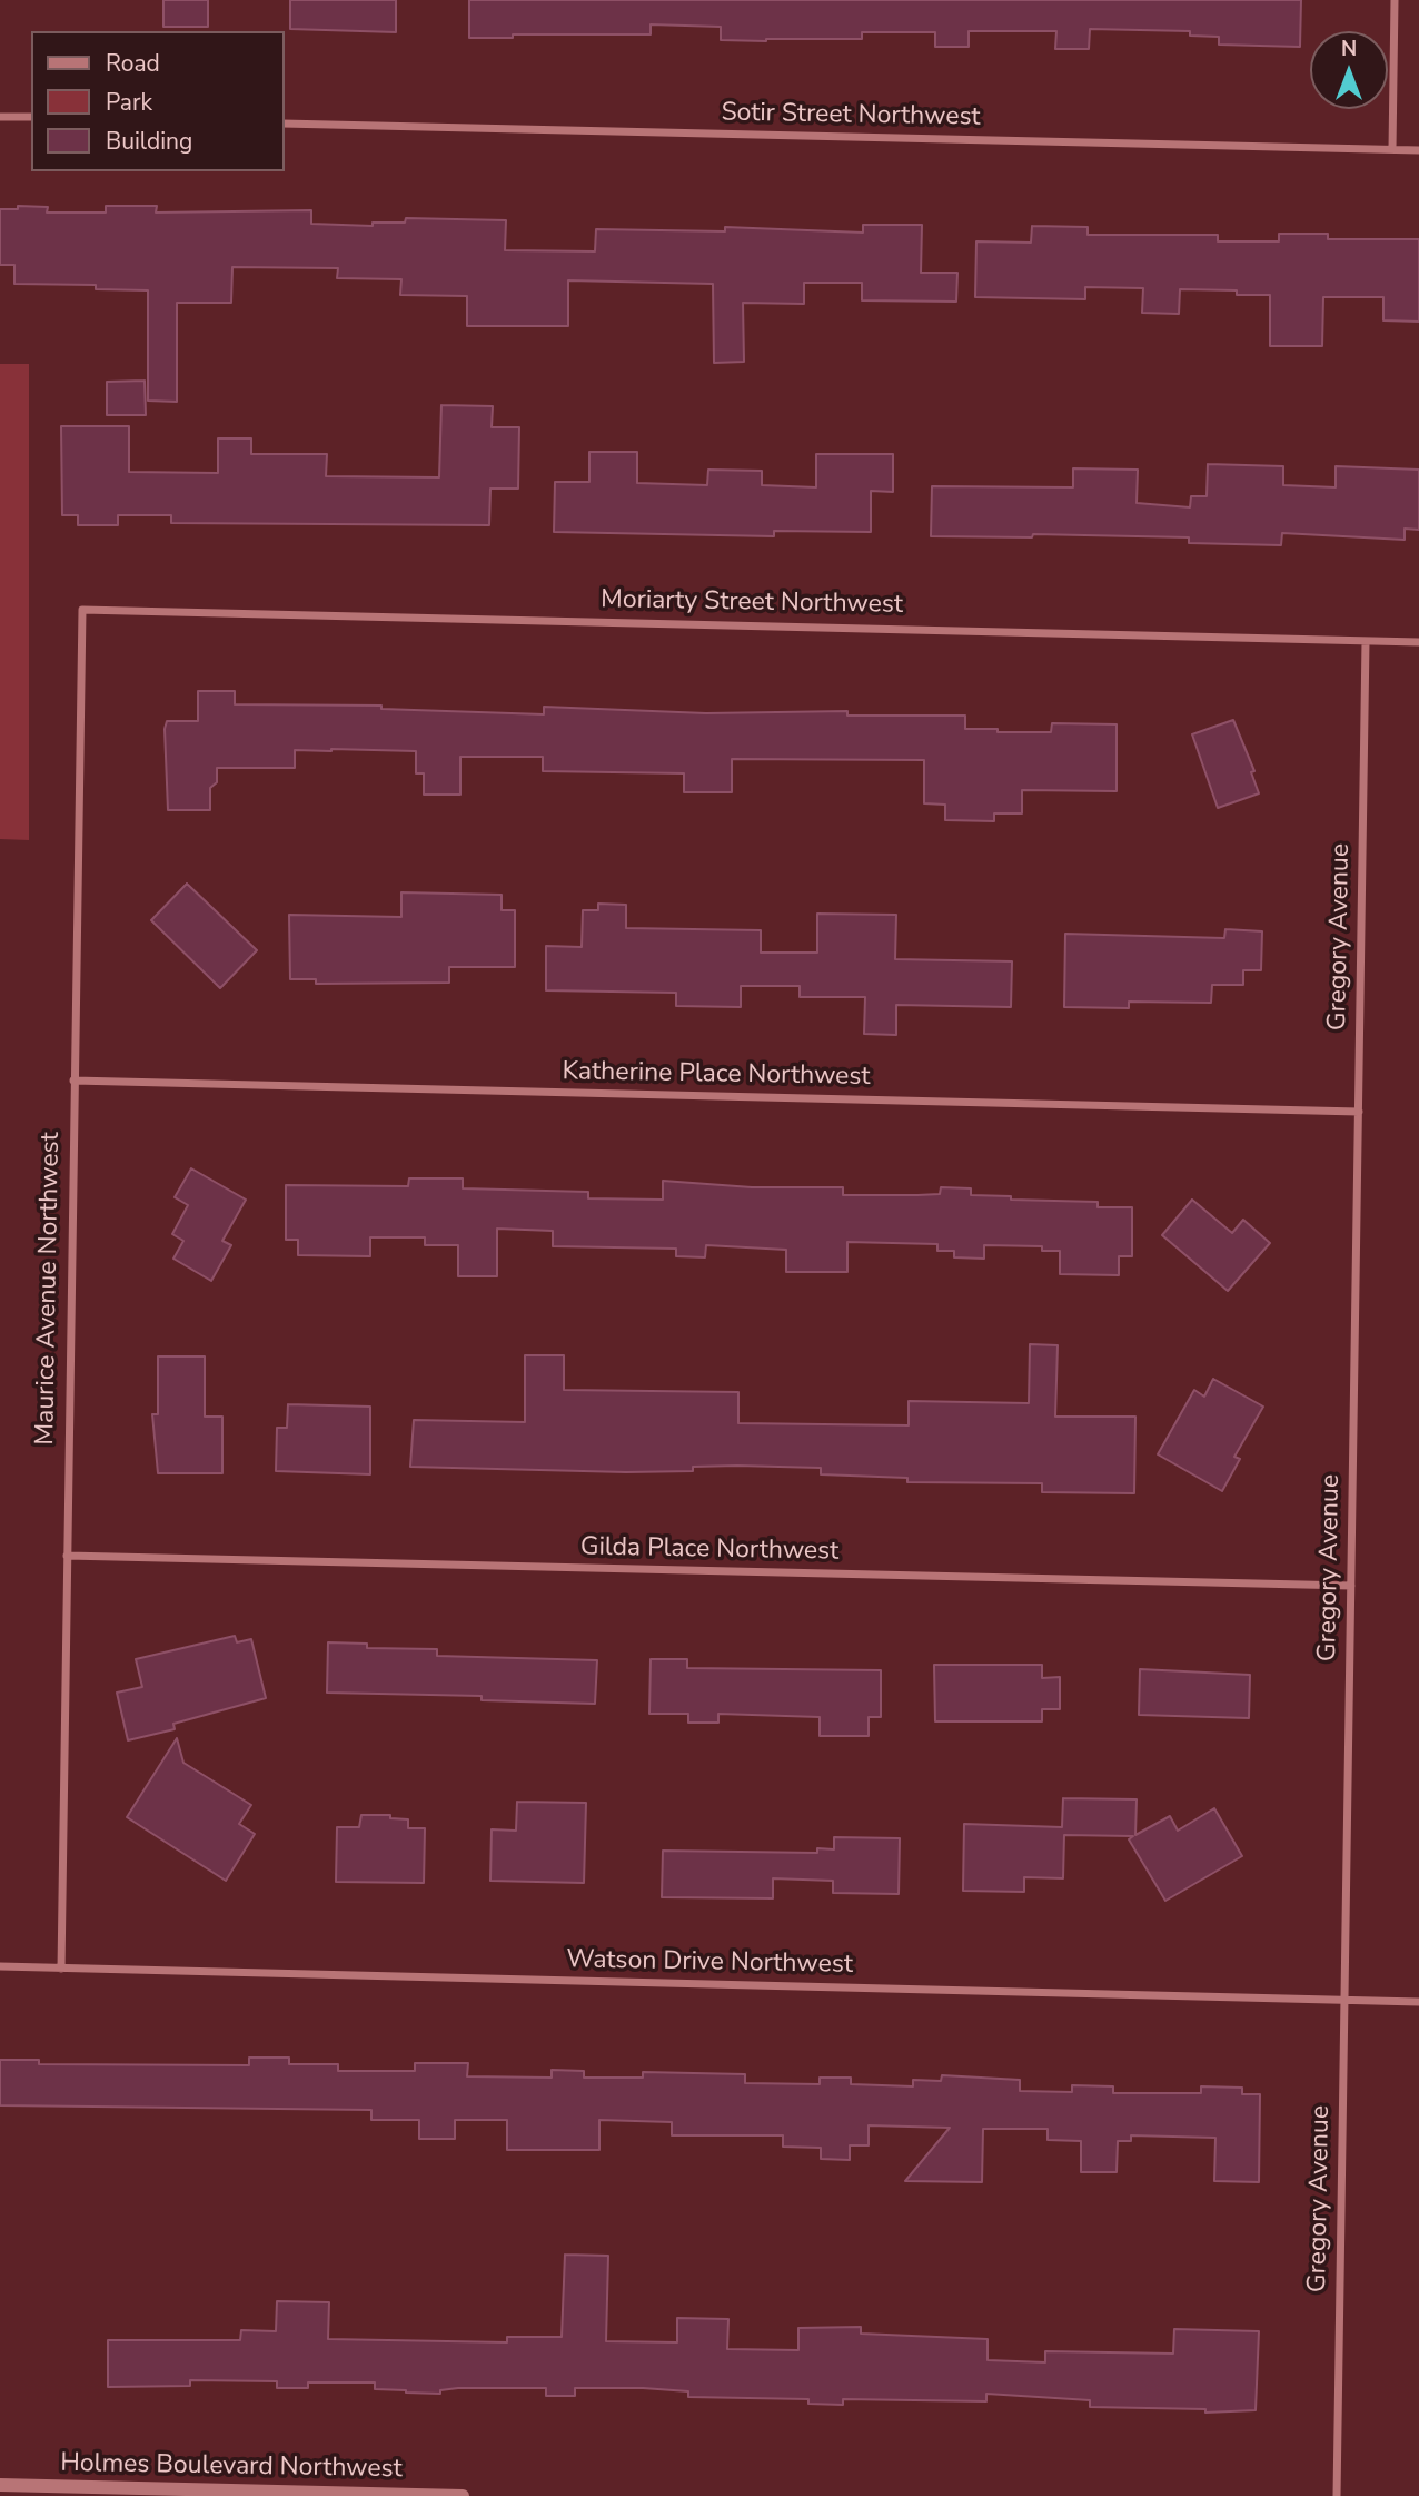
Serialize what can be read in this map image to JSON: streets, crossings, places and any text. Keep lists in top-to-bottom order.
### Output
{
  "streets": {
    "street": [
      "Sotir Street Northwest",
      "Moriarty Street Northwest",
      "Gregory Avenue",
      "Katherine Place Northwest",
      "Maurice Avenue Northwest",
      "Gilda Place Northwest",
      "Watson Drive Northwest",
      "Holmes Boulevard Northwest"
    ]
  },
  "crossings": [
    ["Moriarty Street Northwest", "Gregory Avenue"],
    ["Moriarty Street Northwest", "Maurice Avenue Northwest"],
    ["Gregory Avenue", "Katherine Place Northwest"],
    ["Gregory Avenue", "Gilda Place Northwest"],
    ["Gregory Avenue", "Watson Drive Northwest"],
    ["Katherine Place Northwest", "Maurice Avenue Northwest"],
    ["Maurice Avenue Northwest", "Gilda Place Northwest"],
    ["Maurice Avenue Northwest", "Watson Drive Northwest"]
  ],
  "legend": ["Road", "Park", "Building"],
  "north": "top"
}
